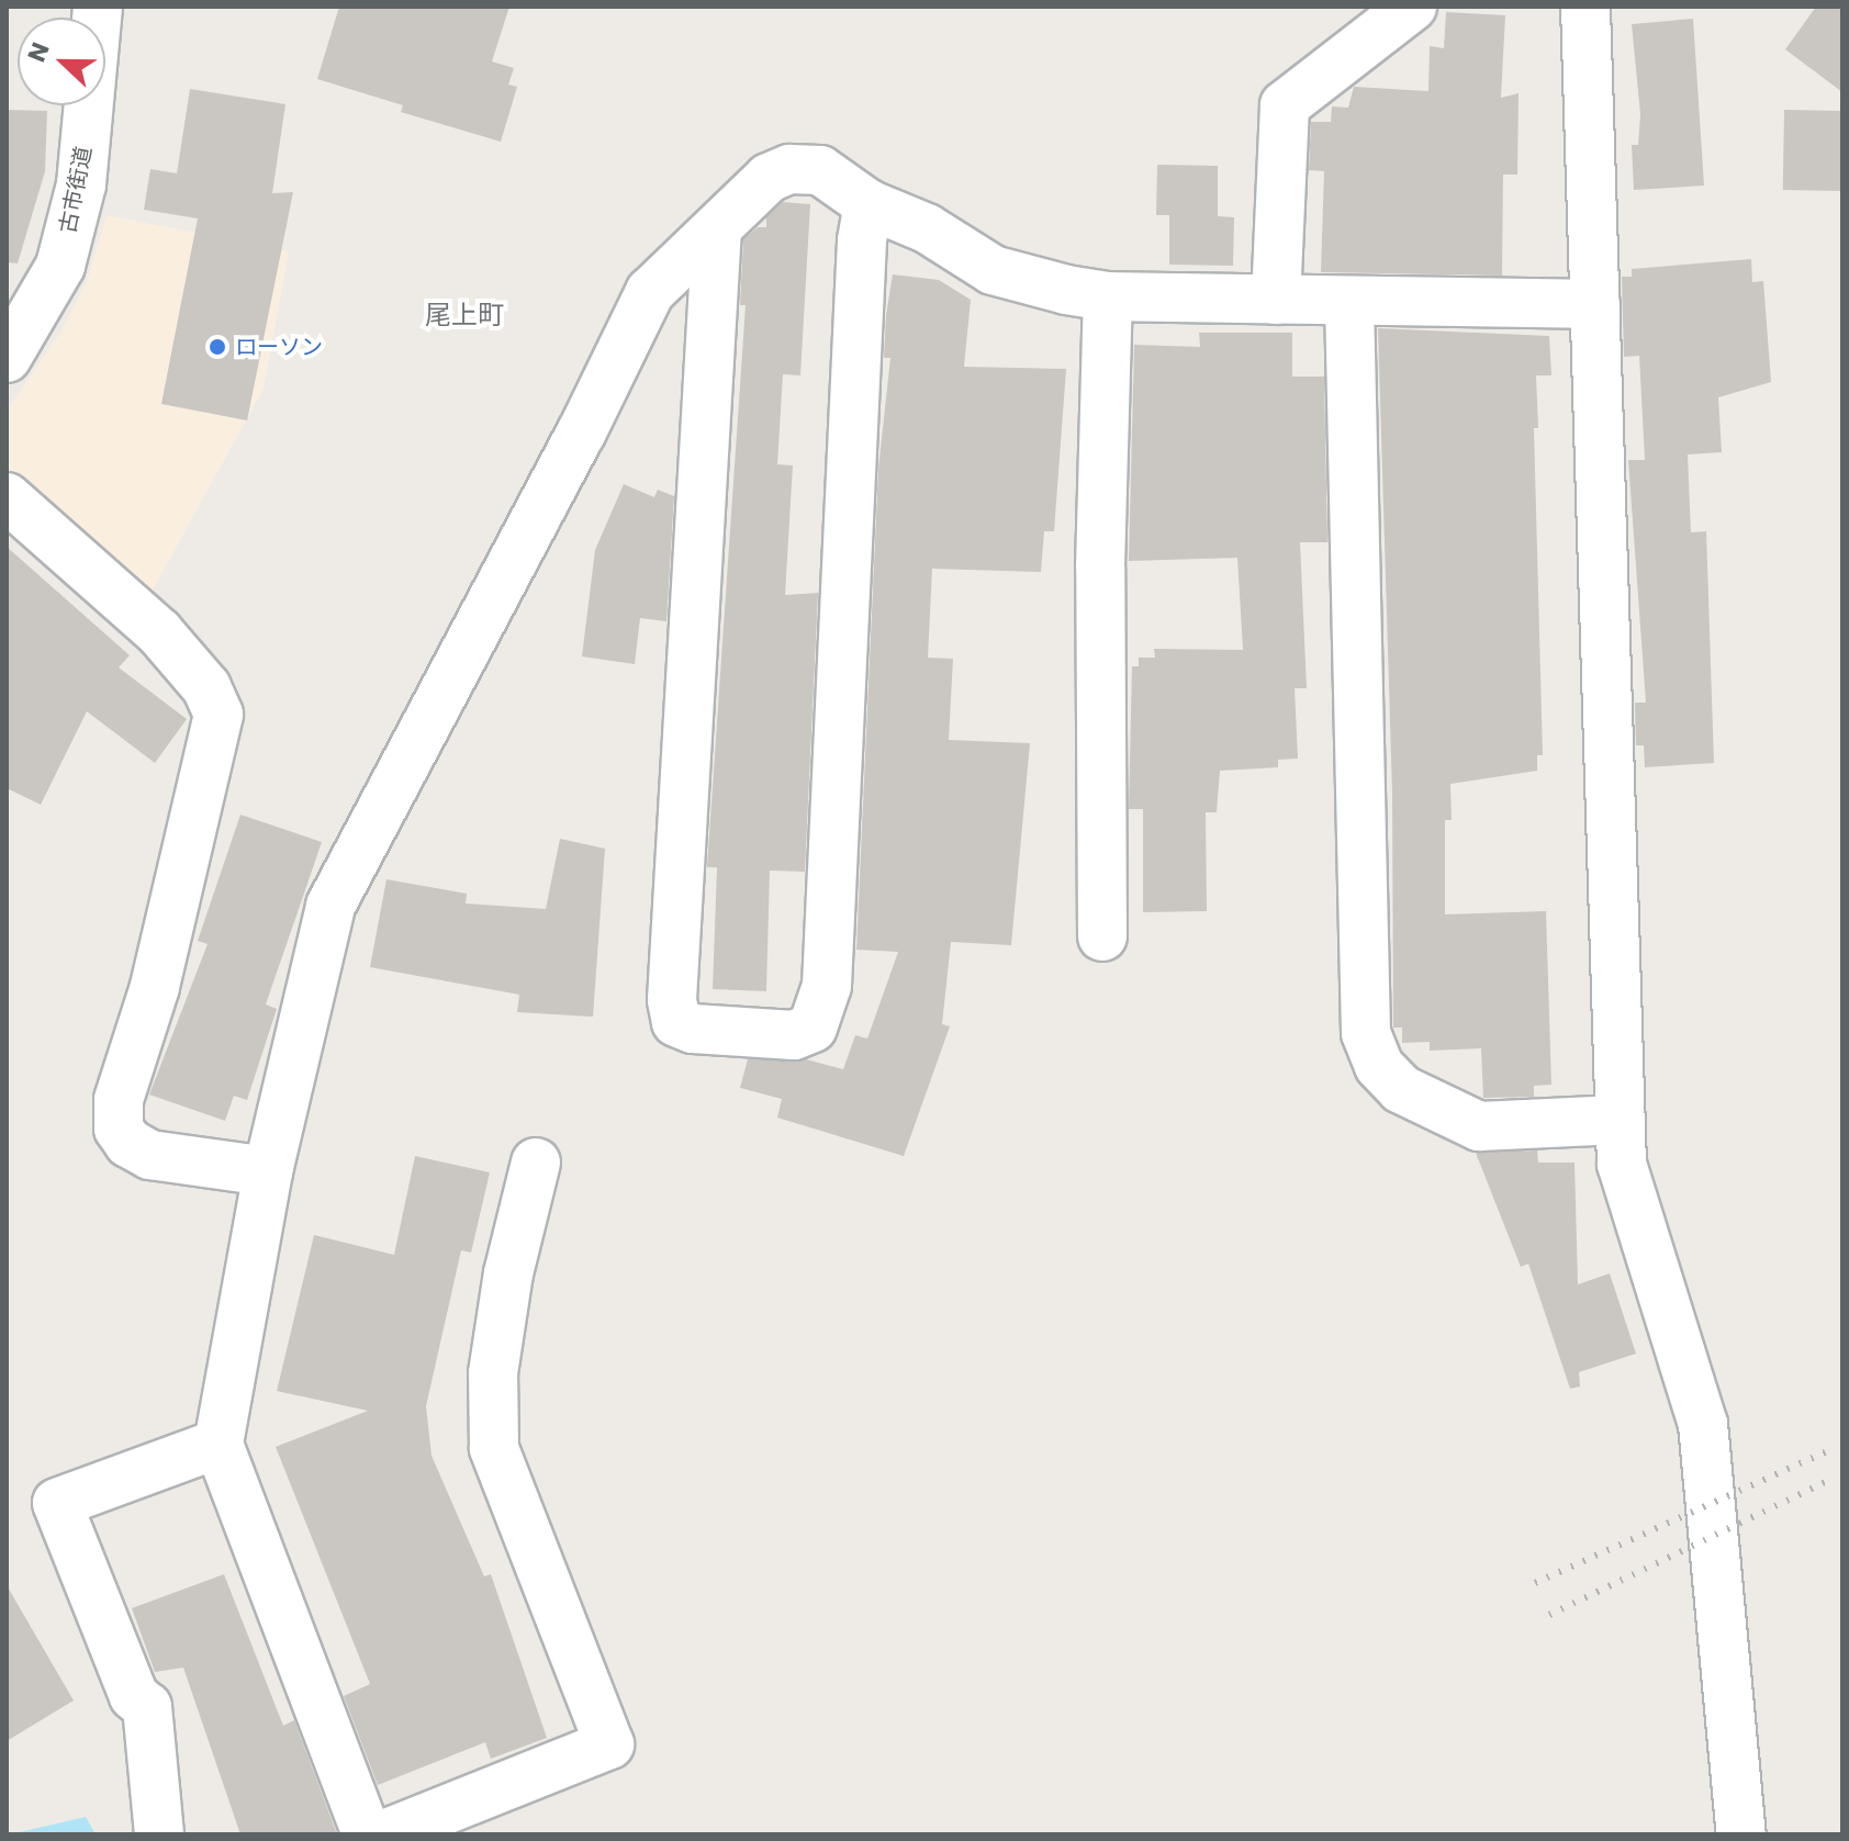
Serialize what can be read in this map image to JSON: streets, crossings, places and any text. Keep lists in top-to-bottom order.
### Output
{
  "streets": {
    "street": ["古市街道"]
  },
  "districts": ["尾上町"],
  "places": ["ローソン"],
  "north": "left"
}
